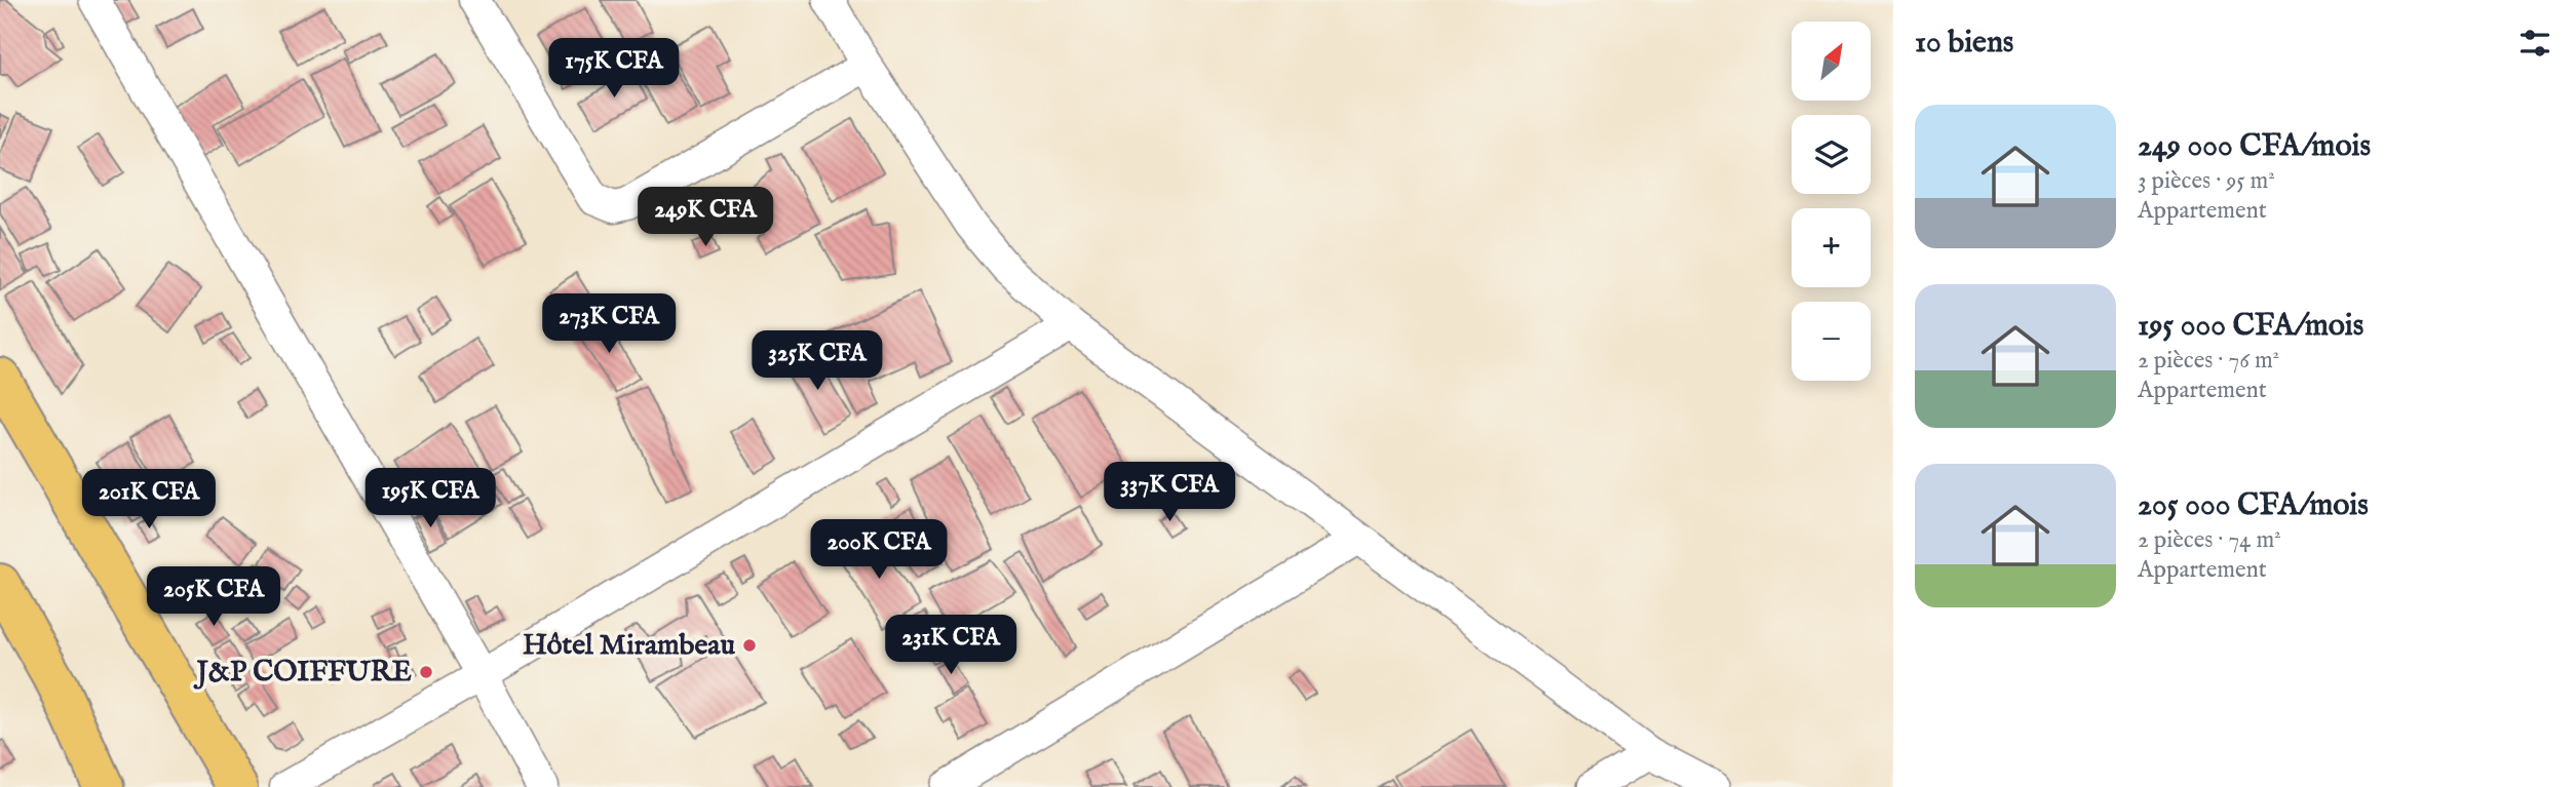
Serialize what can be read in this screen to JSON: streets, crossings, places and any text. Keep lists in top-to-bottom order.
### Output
{
  "places": ["Hôtel Mirambeau", "J&P COIFFURE"],
  "north": "top right",
  "page": {
    "heading": "10 biens",
    "map_buttons": ["+", "−"],
    "price": [
      "175K CFA",
      "249K CFA",
      "273K CFA",
      "325K CFA",
      "337K CFA",
      "195K CFA",
      "201K CFA",
      "200K CFA",
      "205K CFA",
      "231K CFA"
    ],
    "list": [
      {
        "name": "249 000 CFA/mois",
        "note": "3 pièces · 95 m² · Appartement"
      },
      {
        "name": "195 000 CFA/mois",
        "note": "2 pièces · 76 m² · Appartement"
      },
      {
        "name": "205 000 CFA/mois",
        "note": "2 pièces · 74 m² · Appartement"
      }
    ]
  }
}
